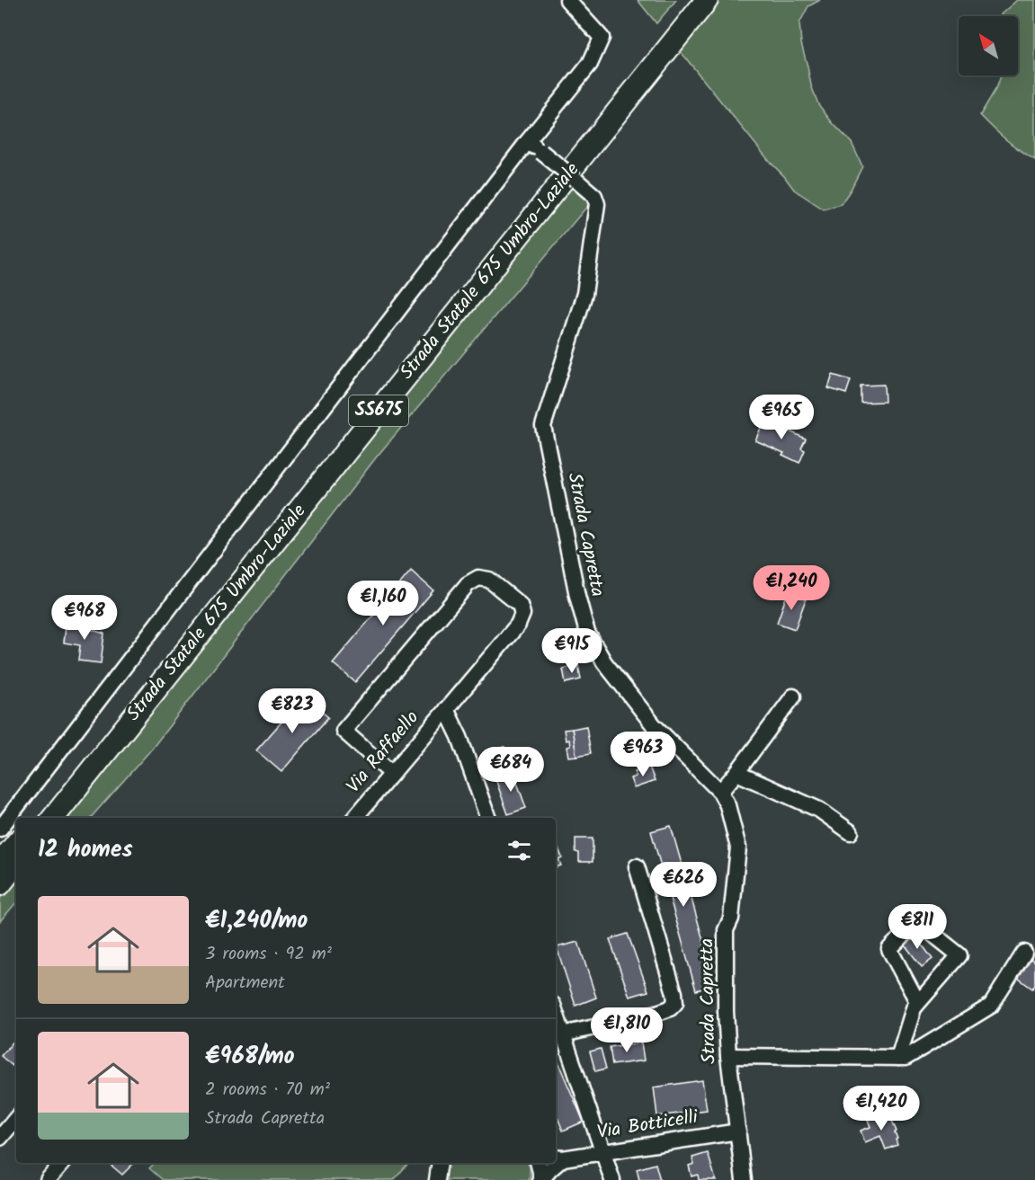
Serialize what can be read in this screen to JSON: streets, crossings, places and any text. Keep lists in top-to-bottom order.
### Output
{
  "streets": {
    "highway": ["Strada Statale 675 Umbro-Laziale", "SS675"],
    "street": ["Strada Capretta", "Via Raffaello", "Via Botticelli"]
  },
  "crossings": [
    ["Strada Capretta", "Via Botticelli"]
  ],
  "north": "top left",
  "page": {
    "price": [
      "€965",
      "€1,240",
      "€1,160",
      "€968",
      "€915",
      "€823",
      "€963",
      "€684",
      "€626",
      "€811",
      "€1,810",
      "€1,420"
    ],
    "heading": "12 homes",
    "list": [
      {
        "name": "€1,240/mo",
        "note": "3 rooms · 92 m² · Apartment"
      },
      {
        "name": "€968/mo",
        "note": "2 rooms · 70 m² · Strada Capretta"
      }
    ]
  }
}
